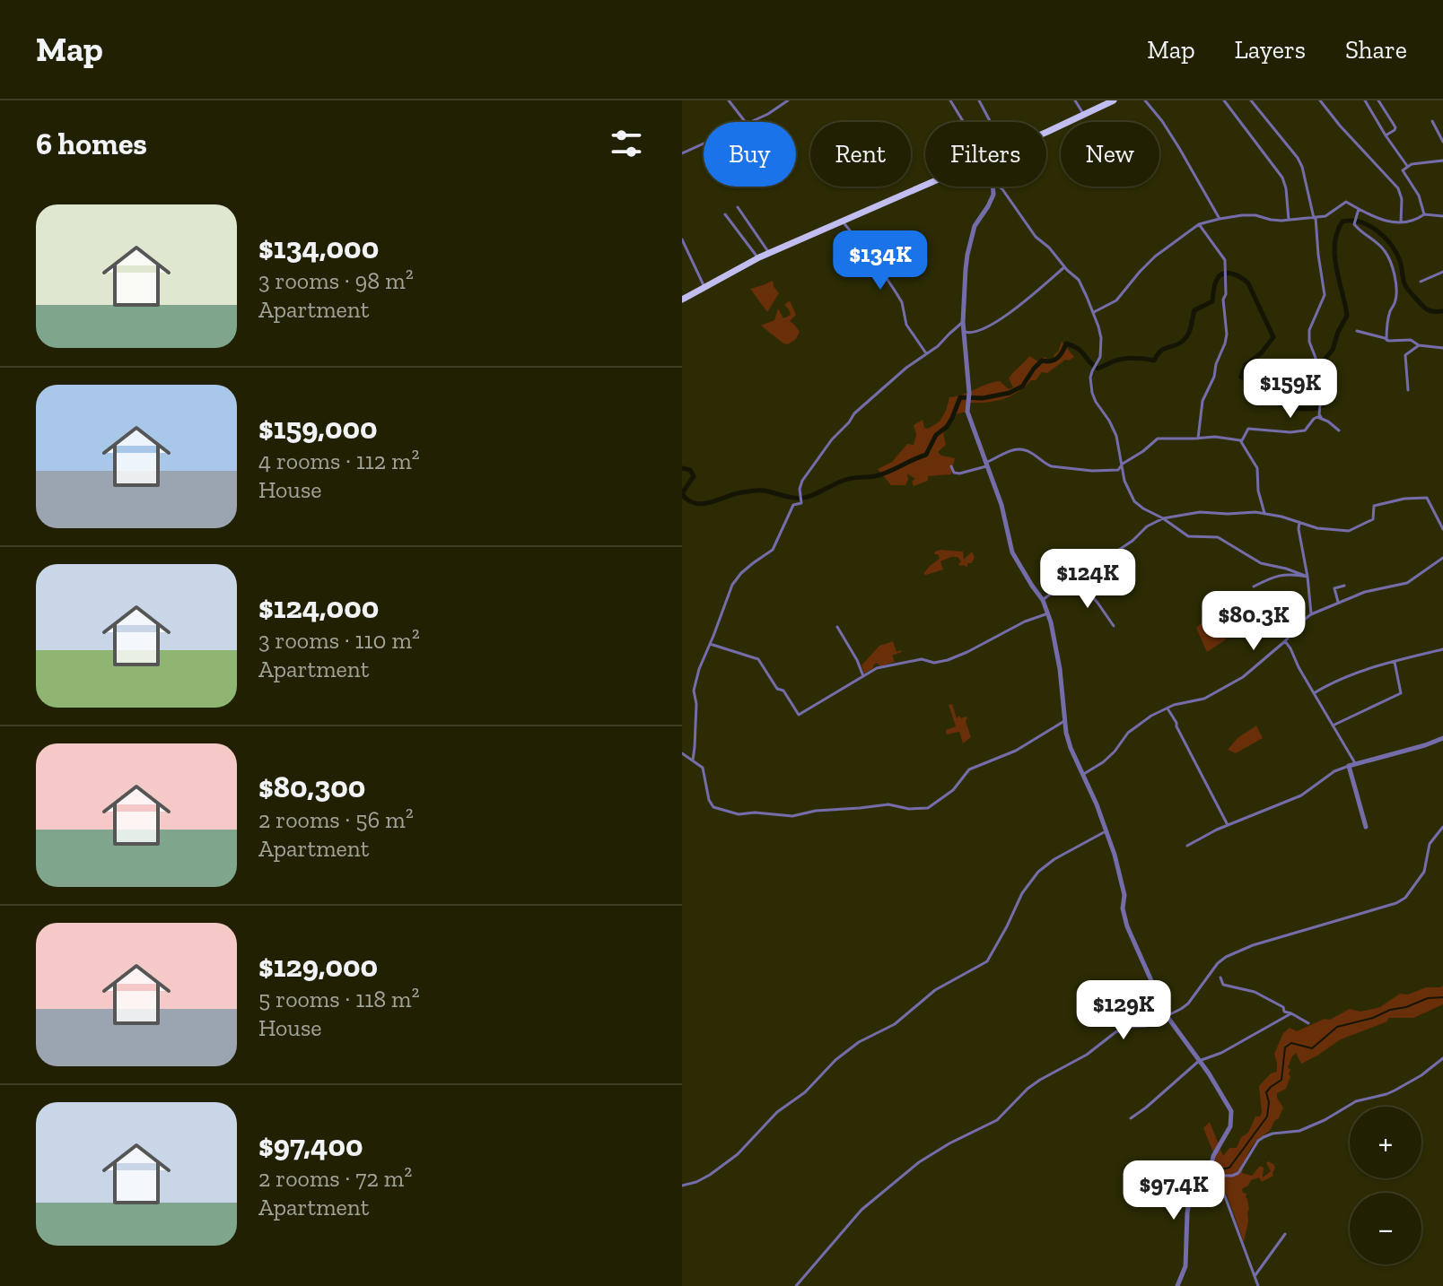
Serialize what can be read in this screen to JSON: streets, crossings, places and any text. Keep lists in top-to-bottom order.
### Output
{
  "page": {
    "header": "Map",
    "nav": ["Map", "Layers", "Share"],
    "heading": "6 homes",
    "chip": [
      "Buy",
      "Rent",
      "Filters",
      "New"
    ],
    "list": [
      {
        "name": "$134,000",
        "note": "3 rooms · 98 m² · Apartment"
      },
      {
        "name": "$159,000",
        "note": "4 rooms · 112 m² · House"
      },
      {
        "name": "$124,000",
        "note": "3 rooms · 110 m² · Apartment"
      },
      {
        "name": "$80,300",
        "note": "2 rooms · 56 m² · Apartment"
      },
      {
        "name": "$129,000",
        "note": "5 rooms · 118 m² · House"
      },
      {
        "name": "$97,400",
        "note": "2 rooms · 72 m² · Apartment"
      }
    ],
    "price": [
      "$134K",
      "$159K",
      "$124K",
      "$80.3K",
      "$129K",
      "$97.4K"
    ],
    "map_buttons": ["+", "−"]
  }
}
